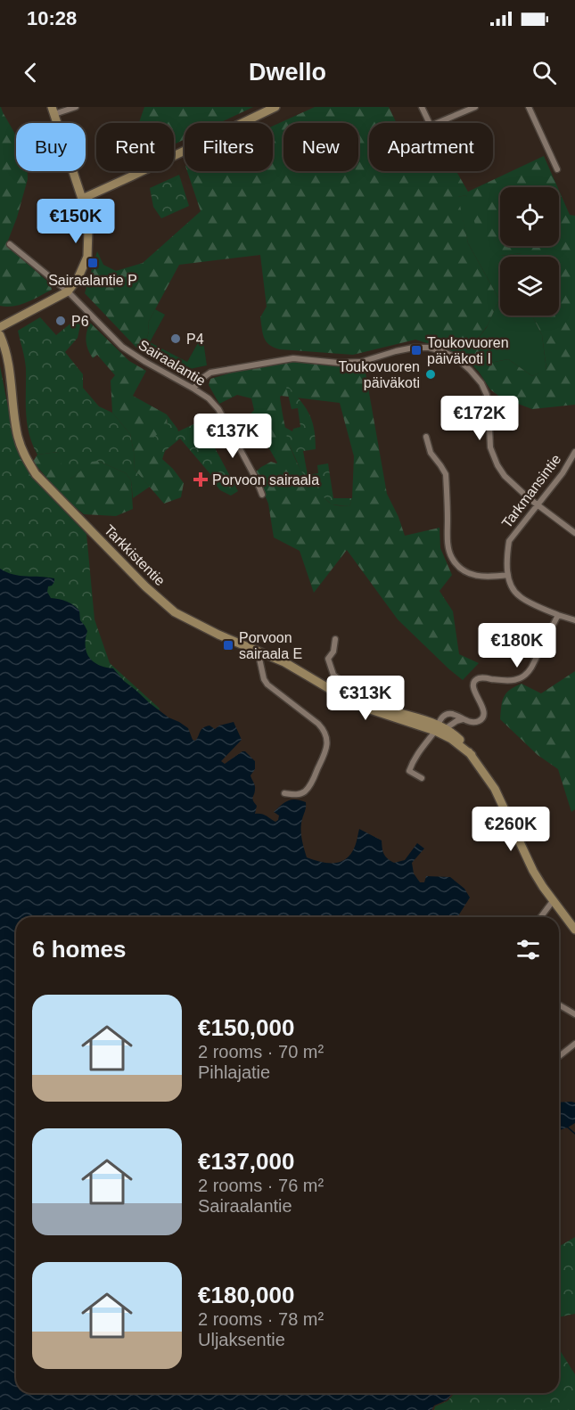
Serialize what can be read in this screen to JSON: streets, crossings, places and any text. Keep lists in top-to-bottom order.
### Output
{
  "streets": {
    "street": ["Sairaalantie", "Tarkmansintie", "Tarkkistentie"]
  },
  "places": {
    "transit": ["Sairaalantie P", "Toukovuoren päiväkoti I", "Porvoon sairaala E"],
    "other": ["P6", "P4", "Toukovuoren päiväkoti"],
    "health": ["Porvoon sairaala"]
  },
  "page": {
    "status": "10:28",
    "header": "Dwello",
    "chip": [
      "Buy",
      "Rent",
      "Filters",
      "New",
      "Apartment"
    ],
    "price": [
      "€150K",
      "€172K",
      "€137K",
      "€180K",
      "€313K",
      "€260K"
    ],
    "heading": "6 homes",
    "list": [
      {
        "name": "€150,000",
        "note": "2 rooms · 70 m² · Pihlajatie"
      },
      {
        "name": "€137,000",
        "note": "2 rooms · 76 m² · Sairaalantie"
      },
      {
        "name": "€180,000",
        "note": "2 rooms · 78 m² · Uljaksentie"
      }
    ]
  }
}
